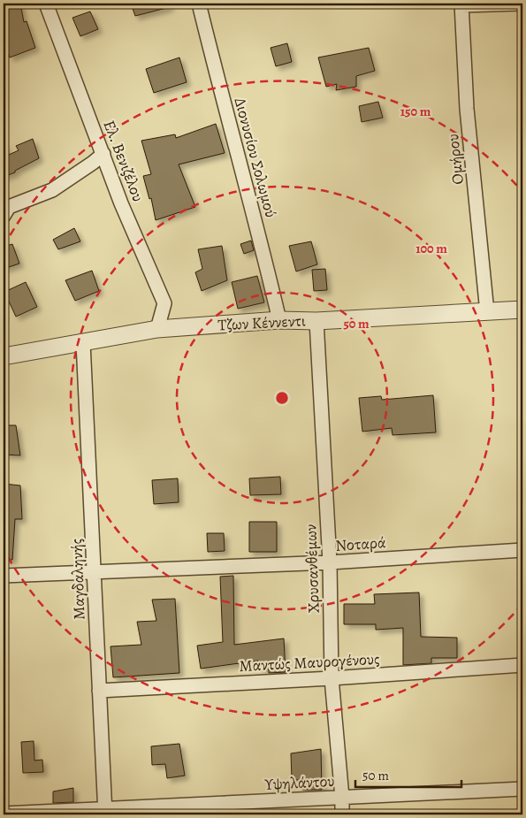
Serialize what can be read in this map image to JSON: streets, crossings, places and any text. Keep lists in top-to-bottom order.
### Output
{
  "streets": {
    "street": [
      "Διονυσίου Σολωμού",
      "Ομήρου",
      "Ελ. Βενιζέλου",
      "Τζων Κέννεντι",
      "Νοταρά",
      "Χρυσανθέμων",
      "Μαγδαληνής",
      "Μαντώς Μαυρογένους",
      "Υψηλάντου"
    ]
  },
  "crossings": [
    ["Διονυσίου Σολωμού", "Τζων Κέννεντι"],
    ["Ομήρου", "Τζων Κέννεντι"],
    ["Ελ. Βενιζέλου", "Τζων Κέννεντι"],
    ["Τζων Κέννεντι", "Χρυσανθέμων"],
    ["Τζων Κέννεντι", "Μαγδαληνής"],
    ["Νοταρά", "Χρυσανθέμων"],
    ["Νοταρά", "Μαγδαληνής"],
    ["Χρυσανθέμων", "Μαντώς Μαυρογένους"],
    ["Χρυσανθέμων", "Υψηλάντου"],
    ["Μαγδαληνής", "Μαντώς Μαυρογένους"],
    ["Μαγδαληνής", "Υψηλάντου"]
  ],
  "scale_bar": "50 m",
  "rings": ["150 m", "100 m", "50 m"]
}
